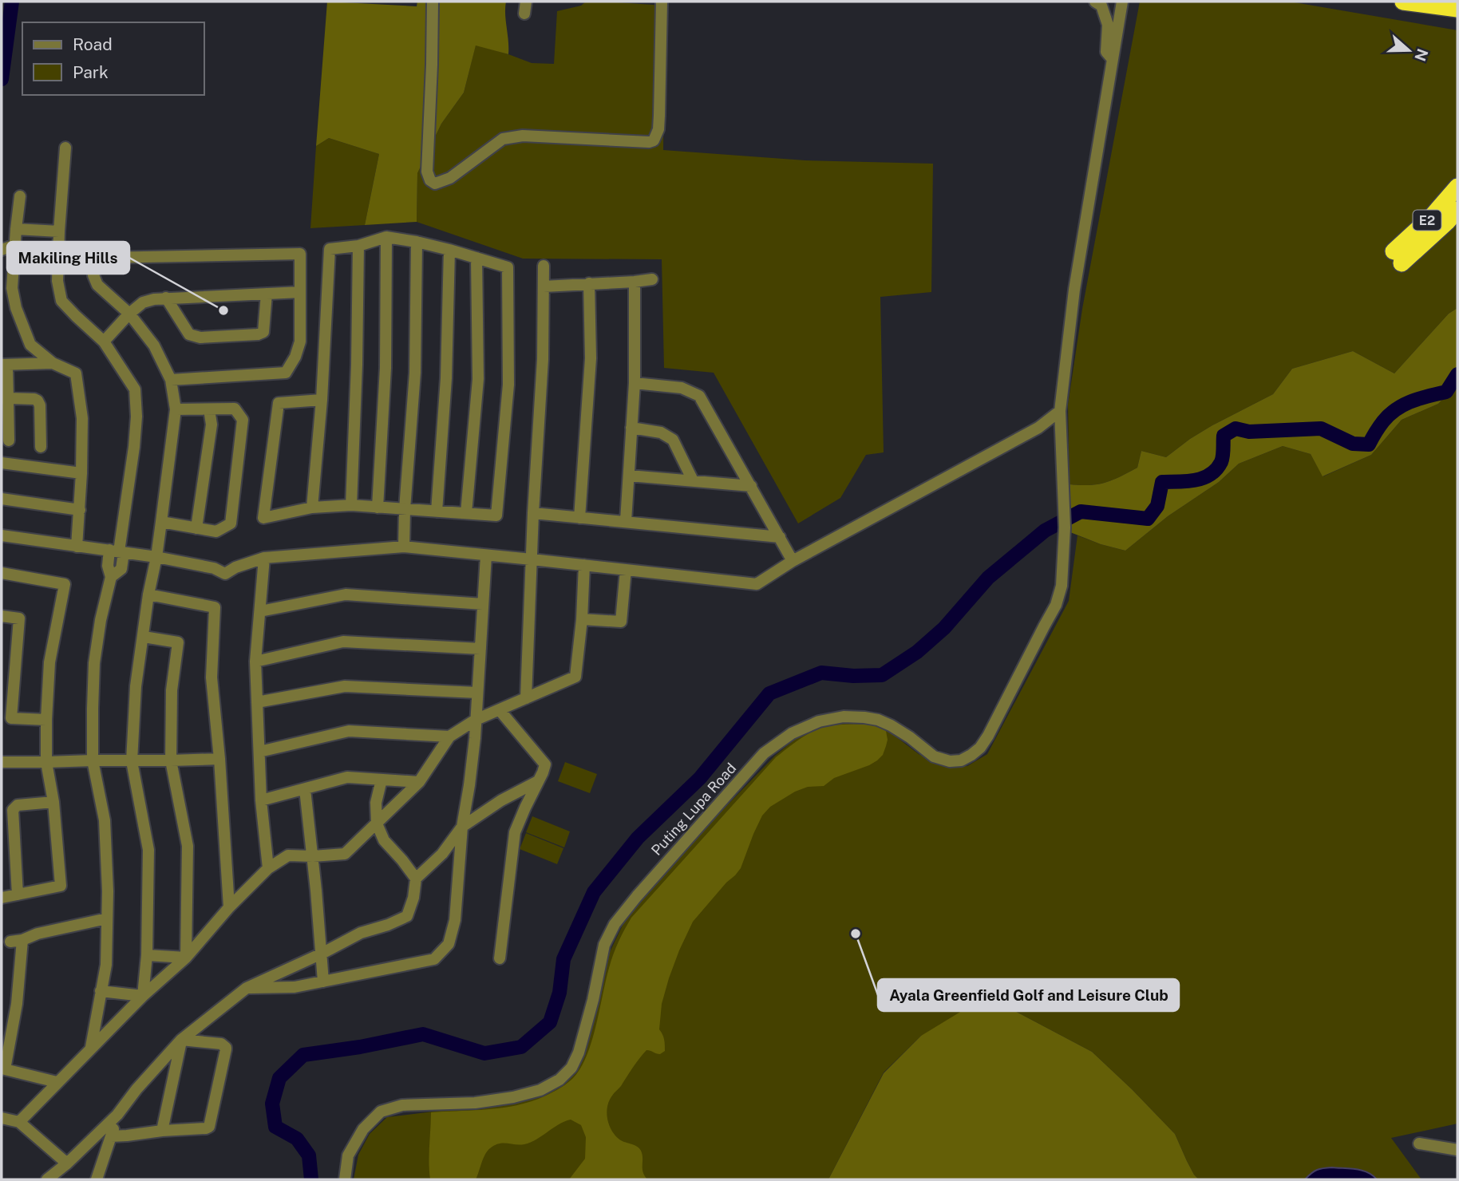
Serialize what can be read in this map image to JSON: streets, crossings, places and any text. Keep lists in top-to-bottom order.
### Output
{
  "streets": {
    "highway": ["E2"],
    "street": ["Puting Lupa Road"]
  },
  "places": ["Makiling Hills", "Ayala Greenfield Golf and Leisure Club"],
  "legend": ["Road", "Park"],
  "north": "right"
}
